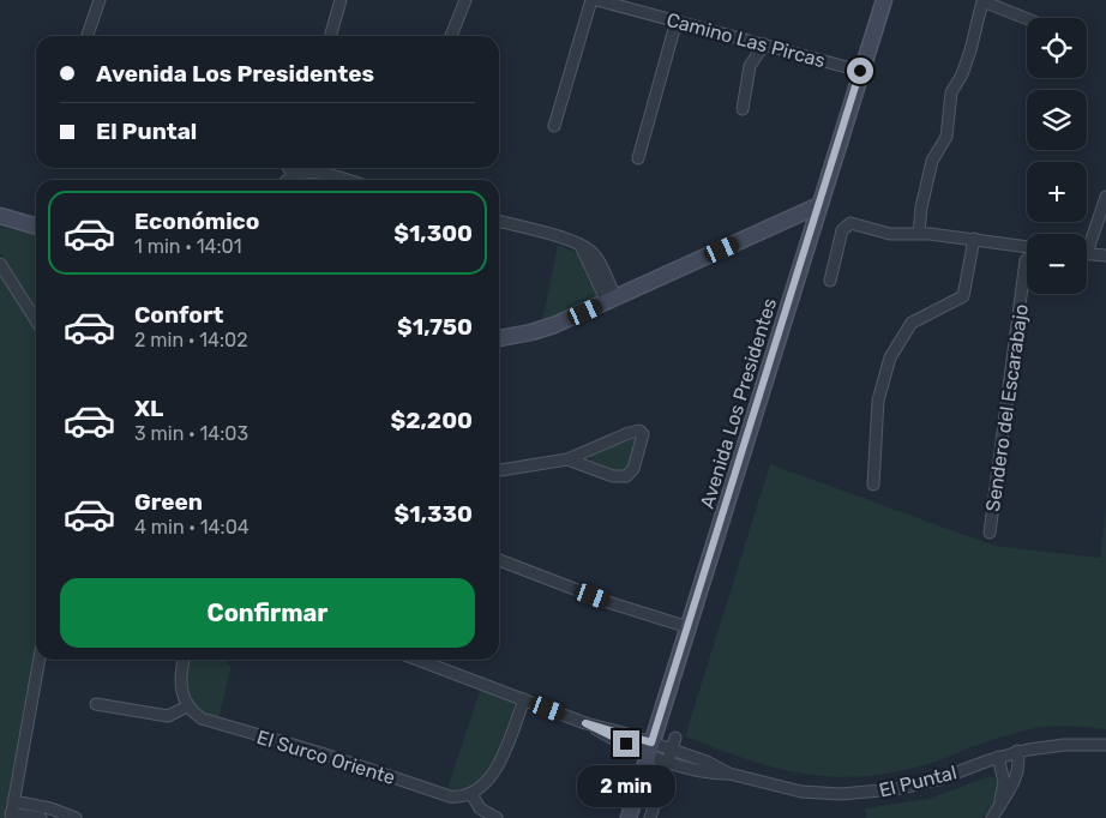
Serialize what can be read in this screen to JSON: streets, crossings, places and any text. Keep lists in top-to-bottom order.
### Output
{
  "streets": {
    "street": [
      "Camino Las Pircas",
      "Avenida Los Presidentes",
      "Sendero del Escarabajo",
      "El Surco Oriente",
      "El Puntal"
    ]
  },
  "crossings": [
    ["Camino Las Pircas", "Avenida Los Presidentes"],
    ["Avenida Los Presidentes", "El Puntal"]
  ],
  "page": {
    "map_buttons": ["+", "−"],
    "banner": ["Avenida Los Presidentes", "El Puntal"],
    "list": [
      {
        "name": "Económico",
        "note": "1 min · 14:01",
        "value": "$1,300"
      },
      {
        "name": "Confort",
        "note": "2 min · 14:02",
        "value": "$1,750"
      },
      {
        "name": "XL",
        "note": "3 min · 14:03",
        "value": "$2,200"
      },
      {
        "name": "Green",
        "note": "4 min · 14:04",
        "value": "$1,330"
      }
    ],
    "buttons": "Confirmar",
    "bubble": "2 min"
  }
}
